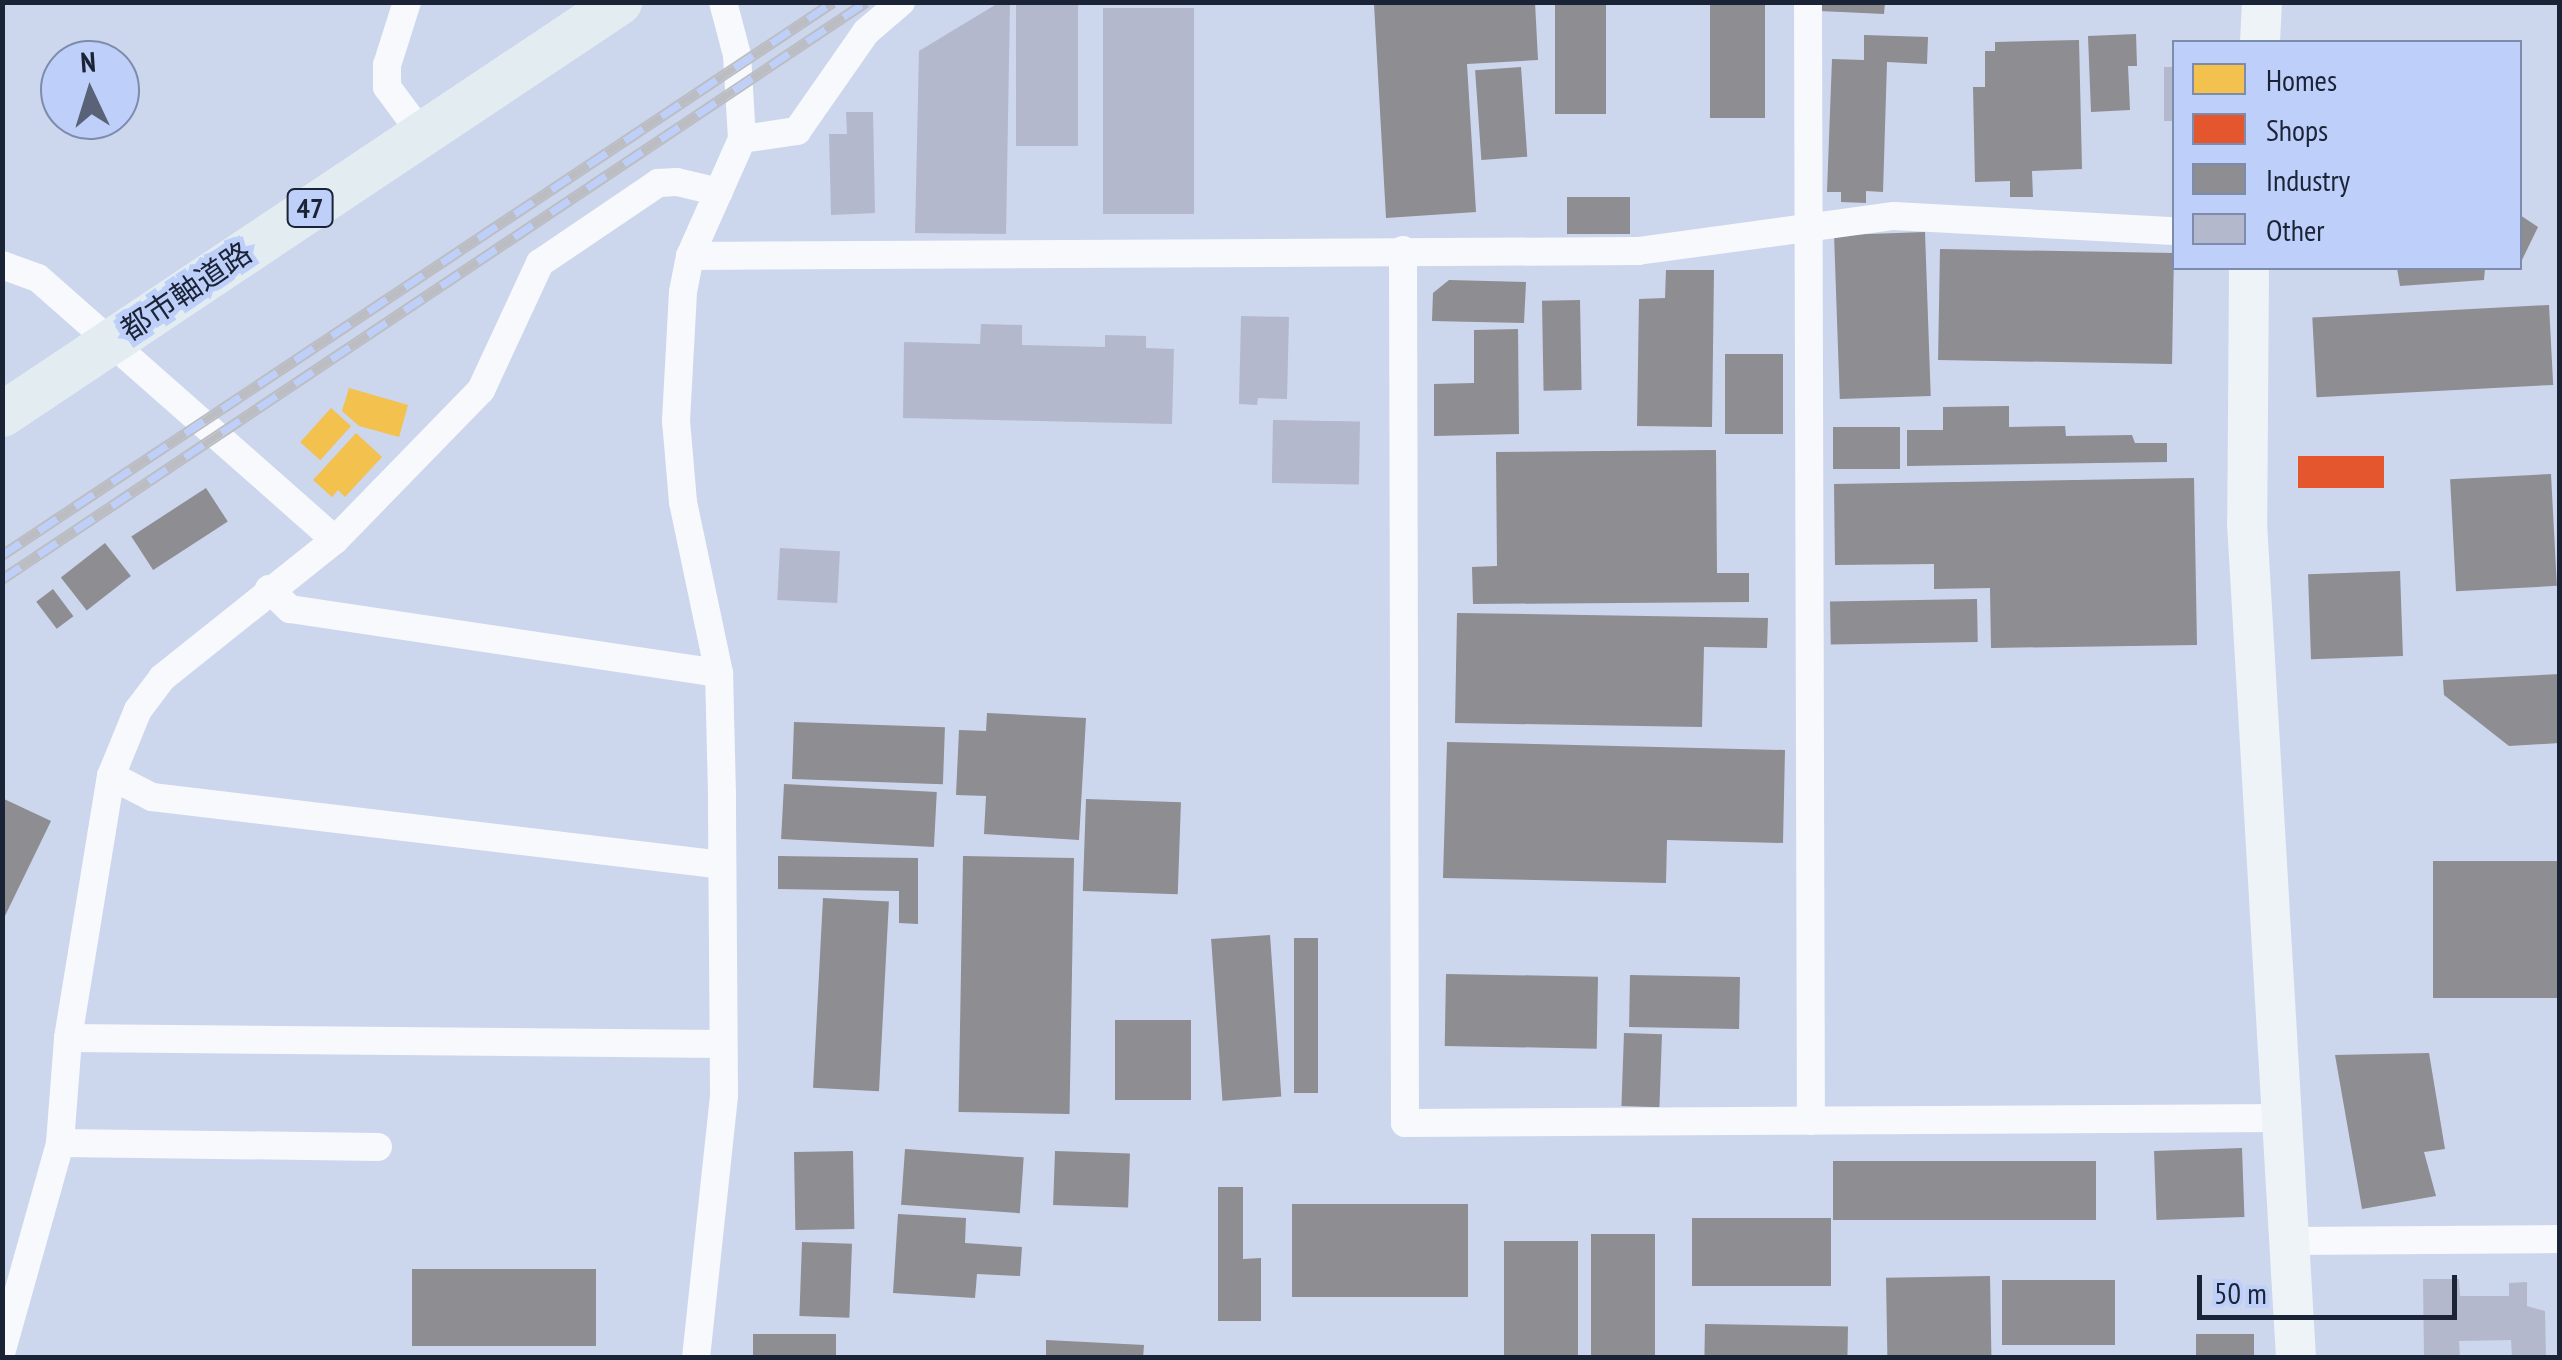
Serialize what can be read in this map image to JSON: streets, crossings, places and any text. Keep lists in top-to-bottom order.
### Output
{
  "streets": {
    "main road": ["47", "都市軸道路"]
  },
  "legend": [
    "Homes",
    "Shops",
    "Industry",
    "Other"
  ],
  "scale_bar": "50 m",
  "north": "top"
}
